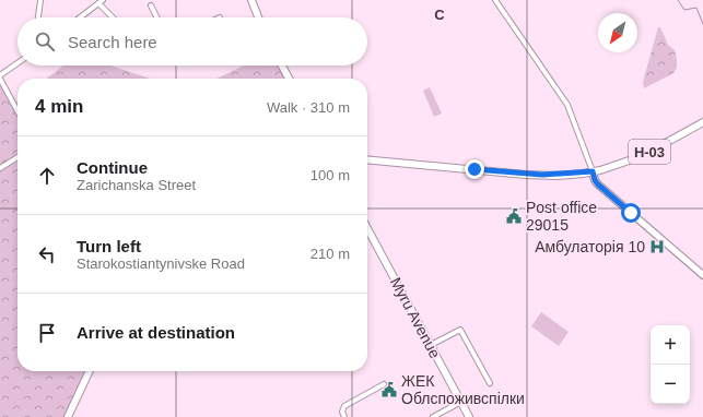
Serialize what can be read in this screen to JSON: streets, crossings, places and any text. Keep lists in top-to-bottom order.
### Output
{
  "streets": {
    "main road": ["Н-03", "Myru Avenue"]
  },
  "places": {
    "public building": ["Post office 29015", "ЖЕК Облспоживспілки"],
    "hospital": ["Амбулаторія 10"]
  },
  "north": "bottom left",
  "page": {
    "search": "Search here",
    "heading": ["4 min", "Walk · 310 m"],
    "list": [
      ["Continue", "Zarichanska Street", "100 m"],
      ["Turn left", "Starokostiantynivske Road", "210 m"],
      "Arrive at destination"
    ],
    "map_buttons": ["+", "−"]
  },
  "grid": {
    "columns": ["C"]
  }
}
